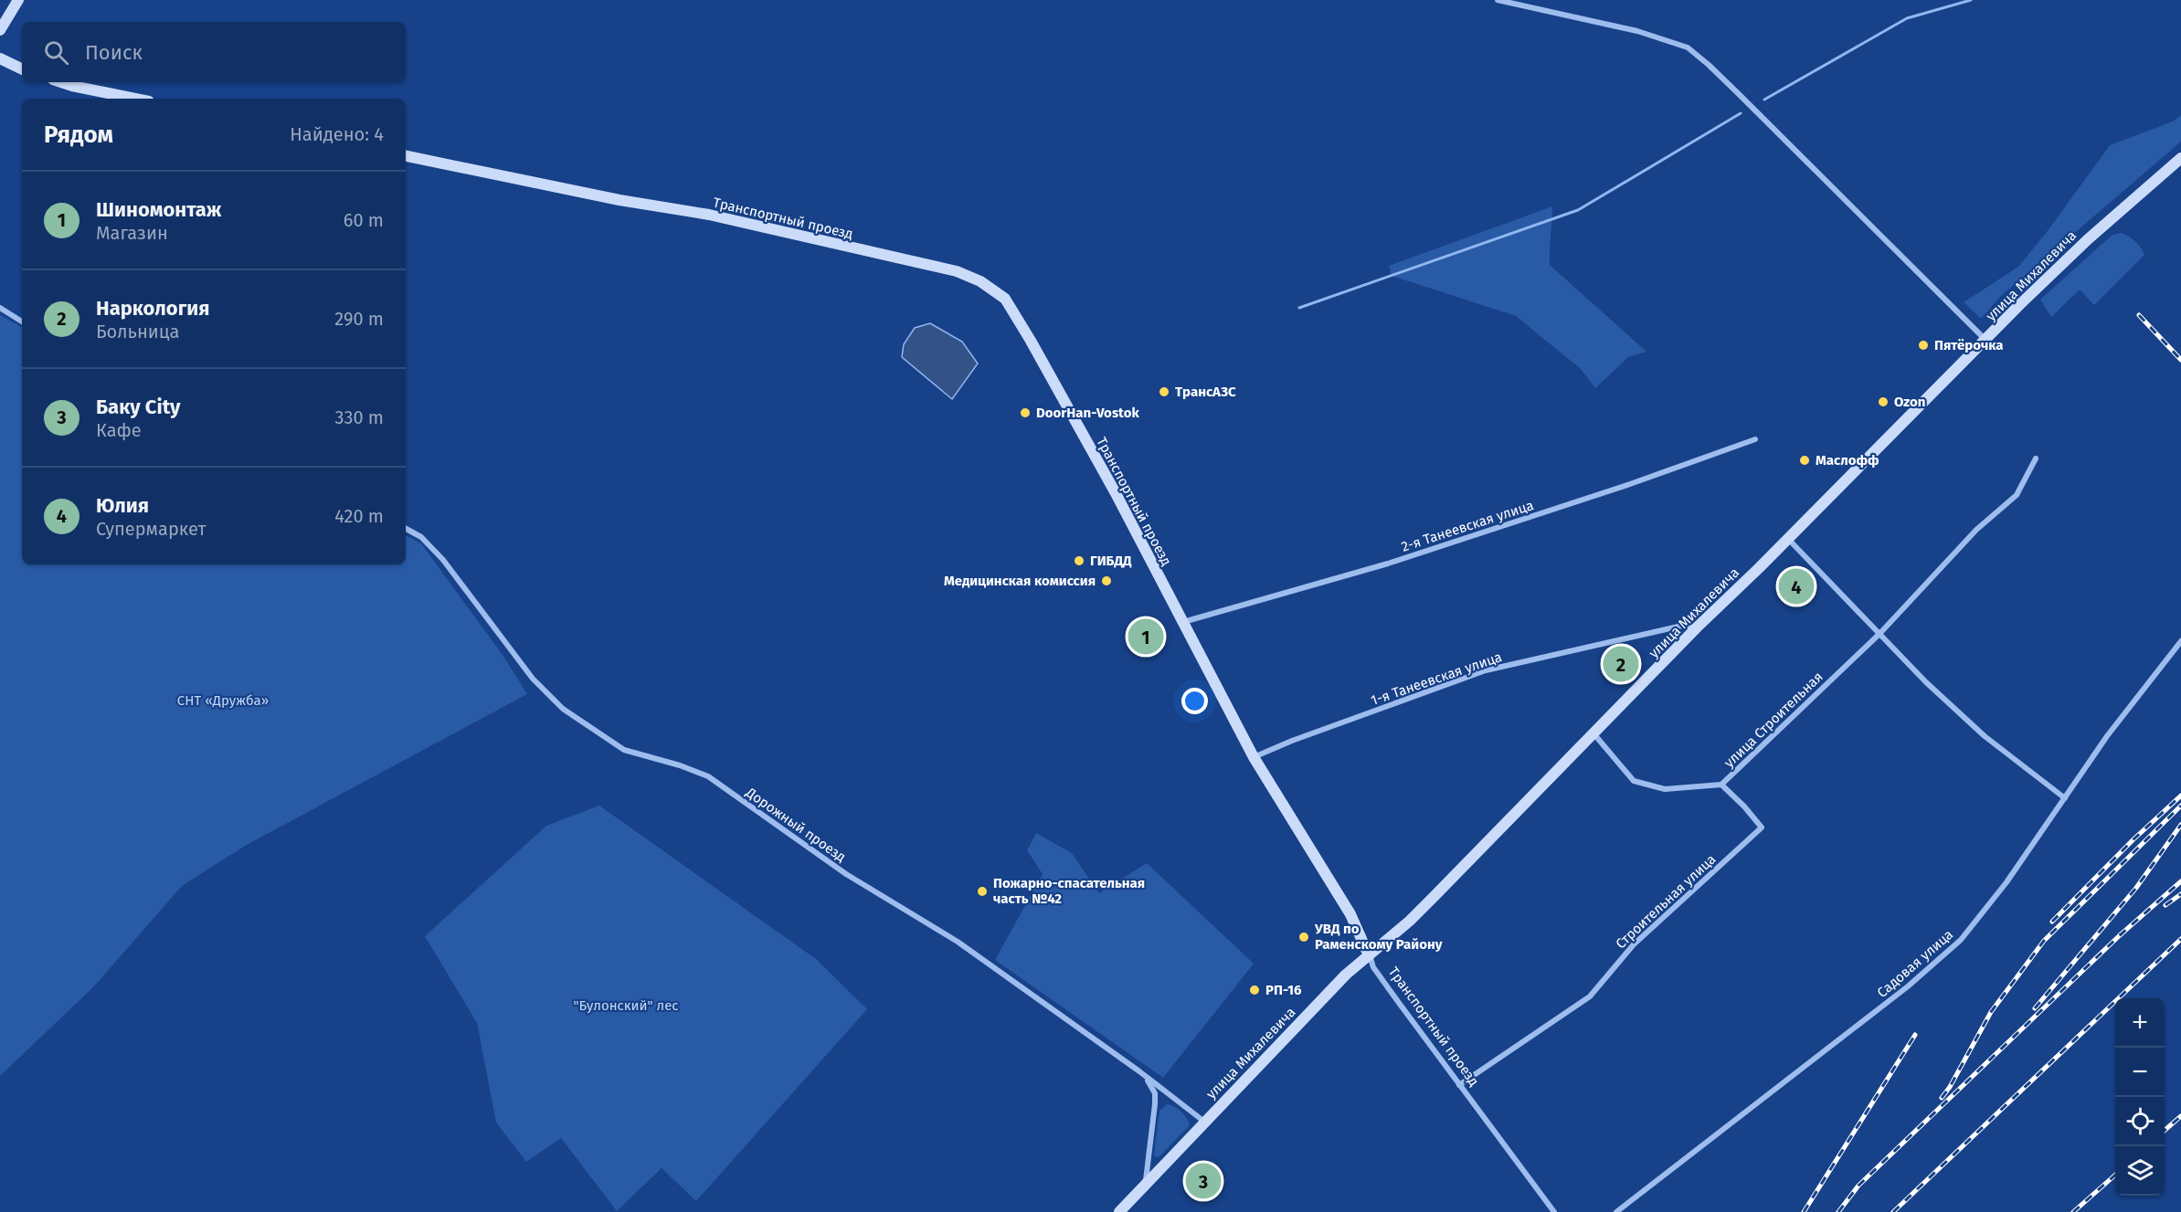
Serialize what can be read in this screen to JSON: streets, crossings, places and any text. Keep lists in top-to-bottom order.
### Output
{
  "streets": {
    "main road": ["Транспортный проезд", "улица Михалевича"],
    "street": [
      "2-я Танеевская улица",
      "1-я Танеевская улица",
      "улица Строительная",
      "Дорожный проезд",
      "Строительная улица",
      "Садовая улица"
    ]
  },
  "crossings": [
    ["Транспортный проезд", "улица Михалевича"],
    ["Транспортный проезд", "2-я Танеевская улица"],
    ["Транспортный проезд", "1-я Танеевская улица"],
    ["Транспортный проезд", "Строительная улица"],
    ["улица Михалевича", "1-я Танеевская улица"],
    ["улица Михалевича", "улица Строительная"],
    ["улица Михалевича", "Дорожный проезд"],
    ["улица Строительная", "Строительная улица"]
  ],
  "parks": ["СНТ «Дружба»", "\"Булонский\" лес"],
  "places": [
    "Пятёрочка",
    "ТрансАЗС",
    "Ozon",
    "DoorHan-Vostok",
    "Маслофф",
    "ГИБДД",
    "Медицинская комиссия",
    "Пожарно-спасательная часть №42",
    "УВД по Раменскому Району",
    "РП-16"
  ],
  "page": {
    "search": "Поиск",
    "heading": ["Рядом", "Найдено: 4"],
    "list": [
      {
        "mark": "1",
        "name": "Шиномонтаж",
        "note": "Магазин",
        "value": "60 m"
      },
      {
        "mark": "2",
        "name": "Наркология",
        "note": "Больница",
        "value": "290 m"
      },
      {
        "mark": "3",
        "name": "Баку City",
        "note": "Кафе",
        "value": "330 m"
      },
      {
        "mark": "4",
        "name": "Юлия",
        "note": "Супермаркет",
        "value": "420 m"
      }
    ],
    "pins": [
      "4",
      "1",
      "2",
      "3"
    ],
    "map_buttons": ["+", "−"]
  }
}
